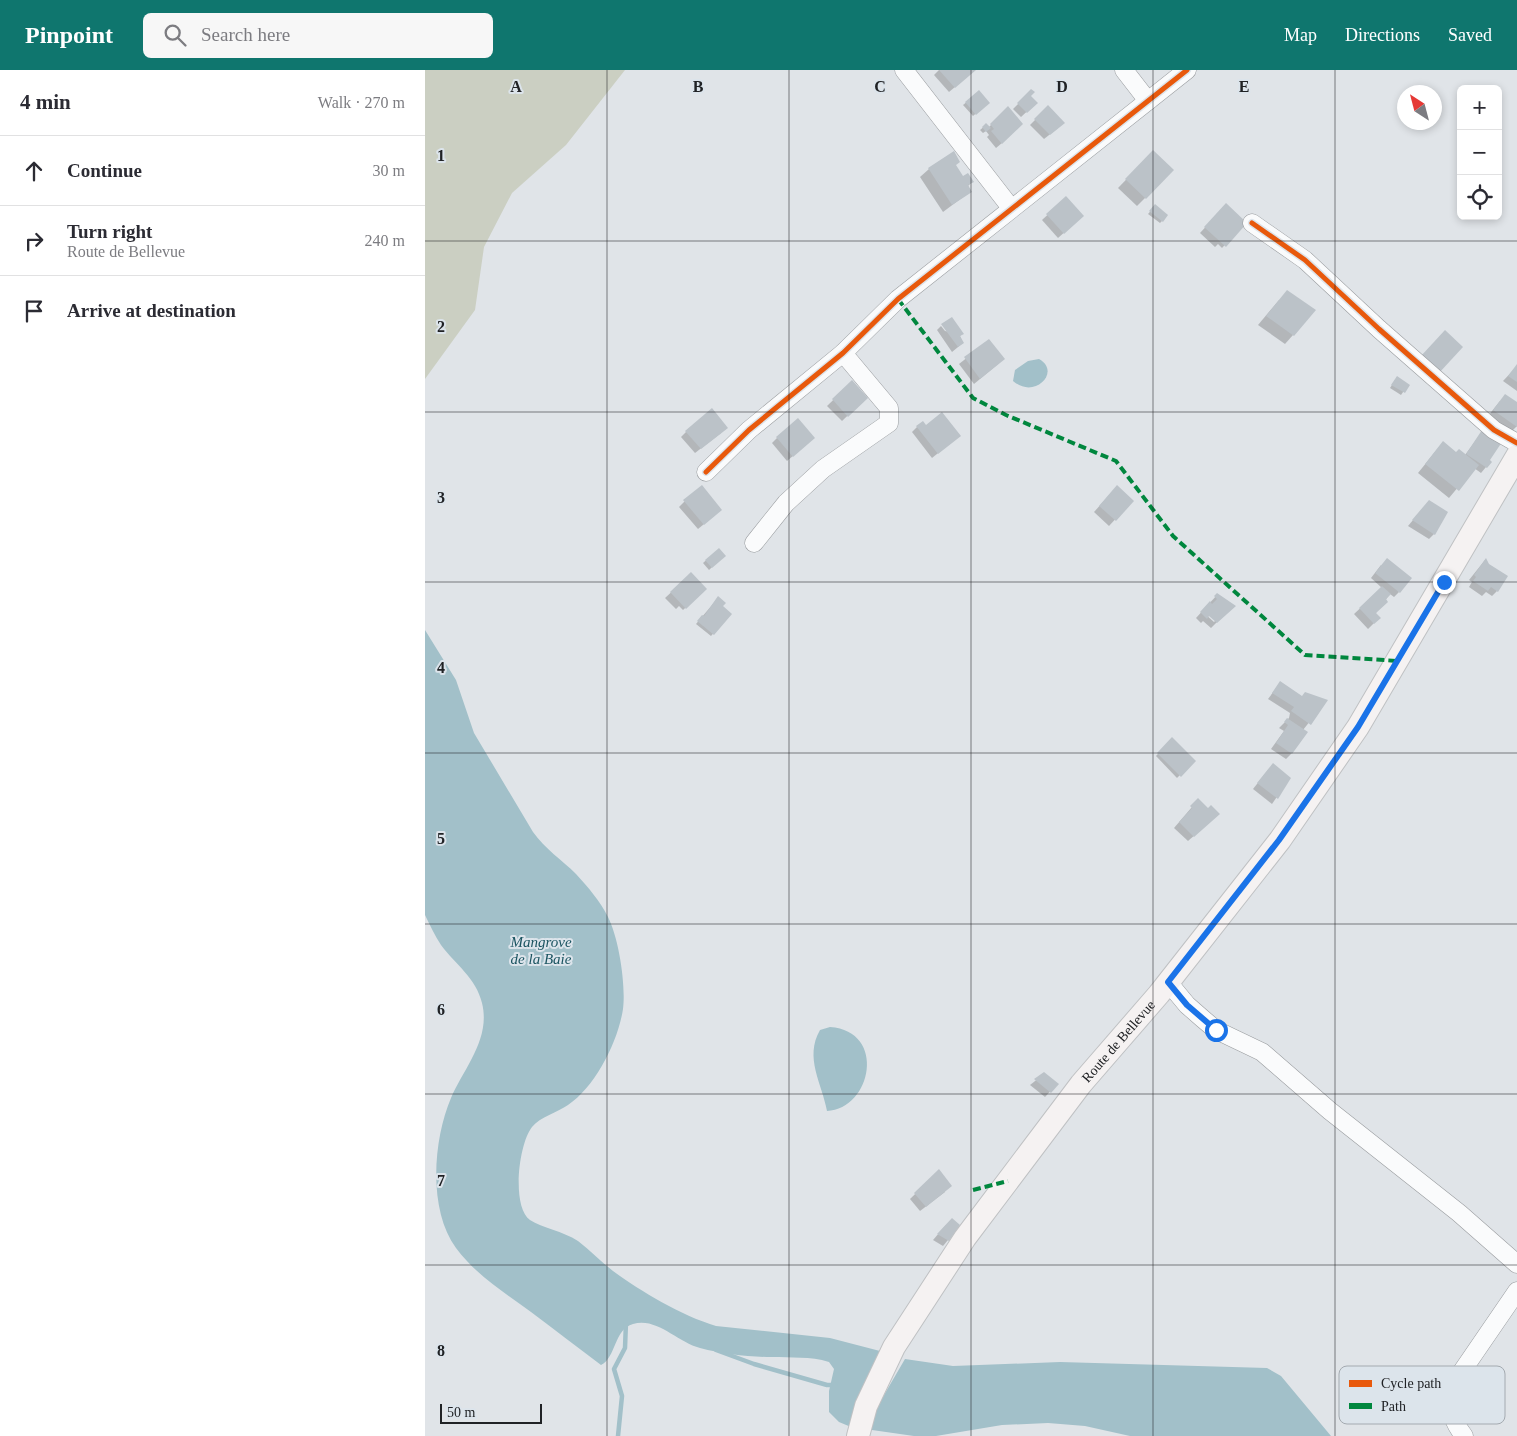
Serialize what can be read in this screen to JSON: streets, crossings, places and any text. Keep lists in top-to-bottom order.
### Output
{
  "streets": {
    "main road": ["Route de Bellevue"]
  },
  "water": ["Mangrove de la Baie"],
  "legend": ["Cycle path", "Path"],
  "scale_bar": "50 m",
  "north": "top left",
  "page": {
    "header": "Pinpoint",
    "search": "Search here",
    "nav": ["Map", "Directions", "Saved"],
    "heading": ["4 min", "Walk · 270 m"],
    "map_buttons": ["+", "−"],
    "list": [
      ["Continue", "30 m"],
      ["Turn right", "Route de Bellevue", "240 m"],
      "Arrive at destination"
    ],
    "scale": "50 m"
  },
  "grid": {
    "columns": [
      "A",
      "B",
      "C",
      "D",
      "E"
    ],
    "rows": [
      "1",
      "2",
      "3",
      "4",
      "5",
      "6",
      "7",
      "8"
    ]
  }
}
